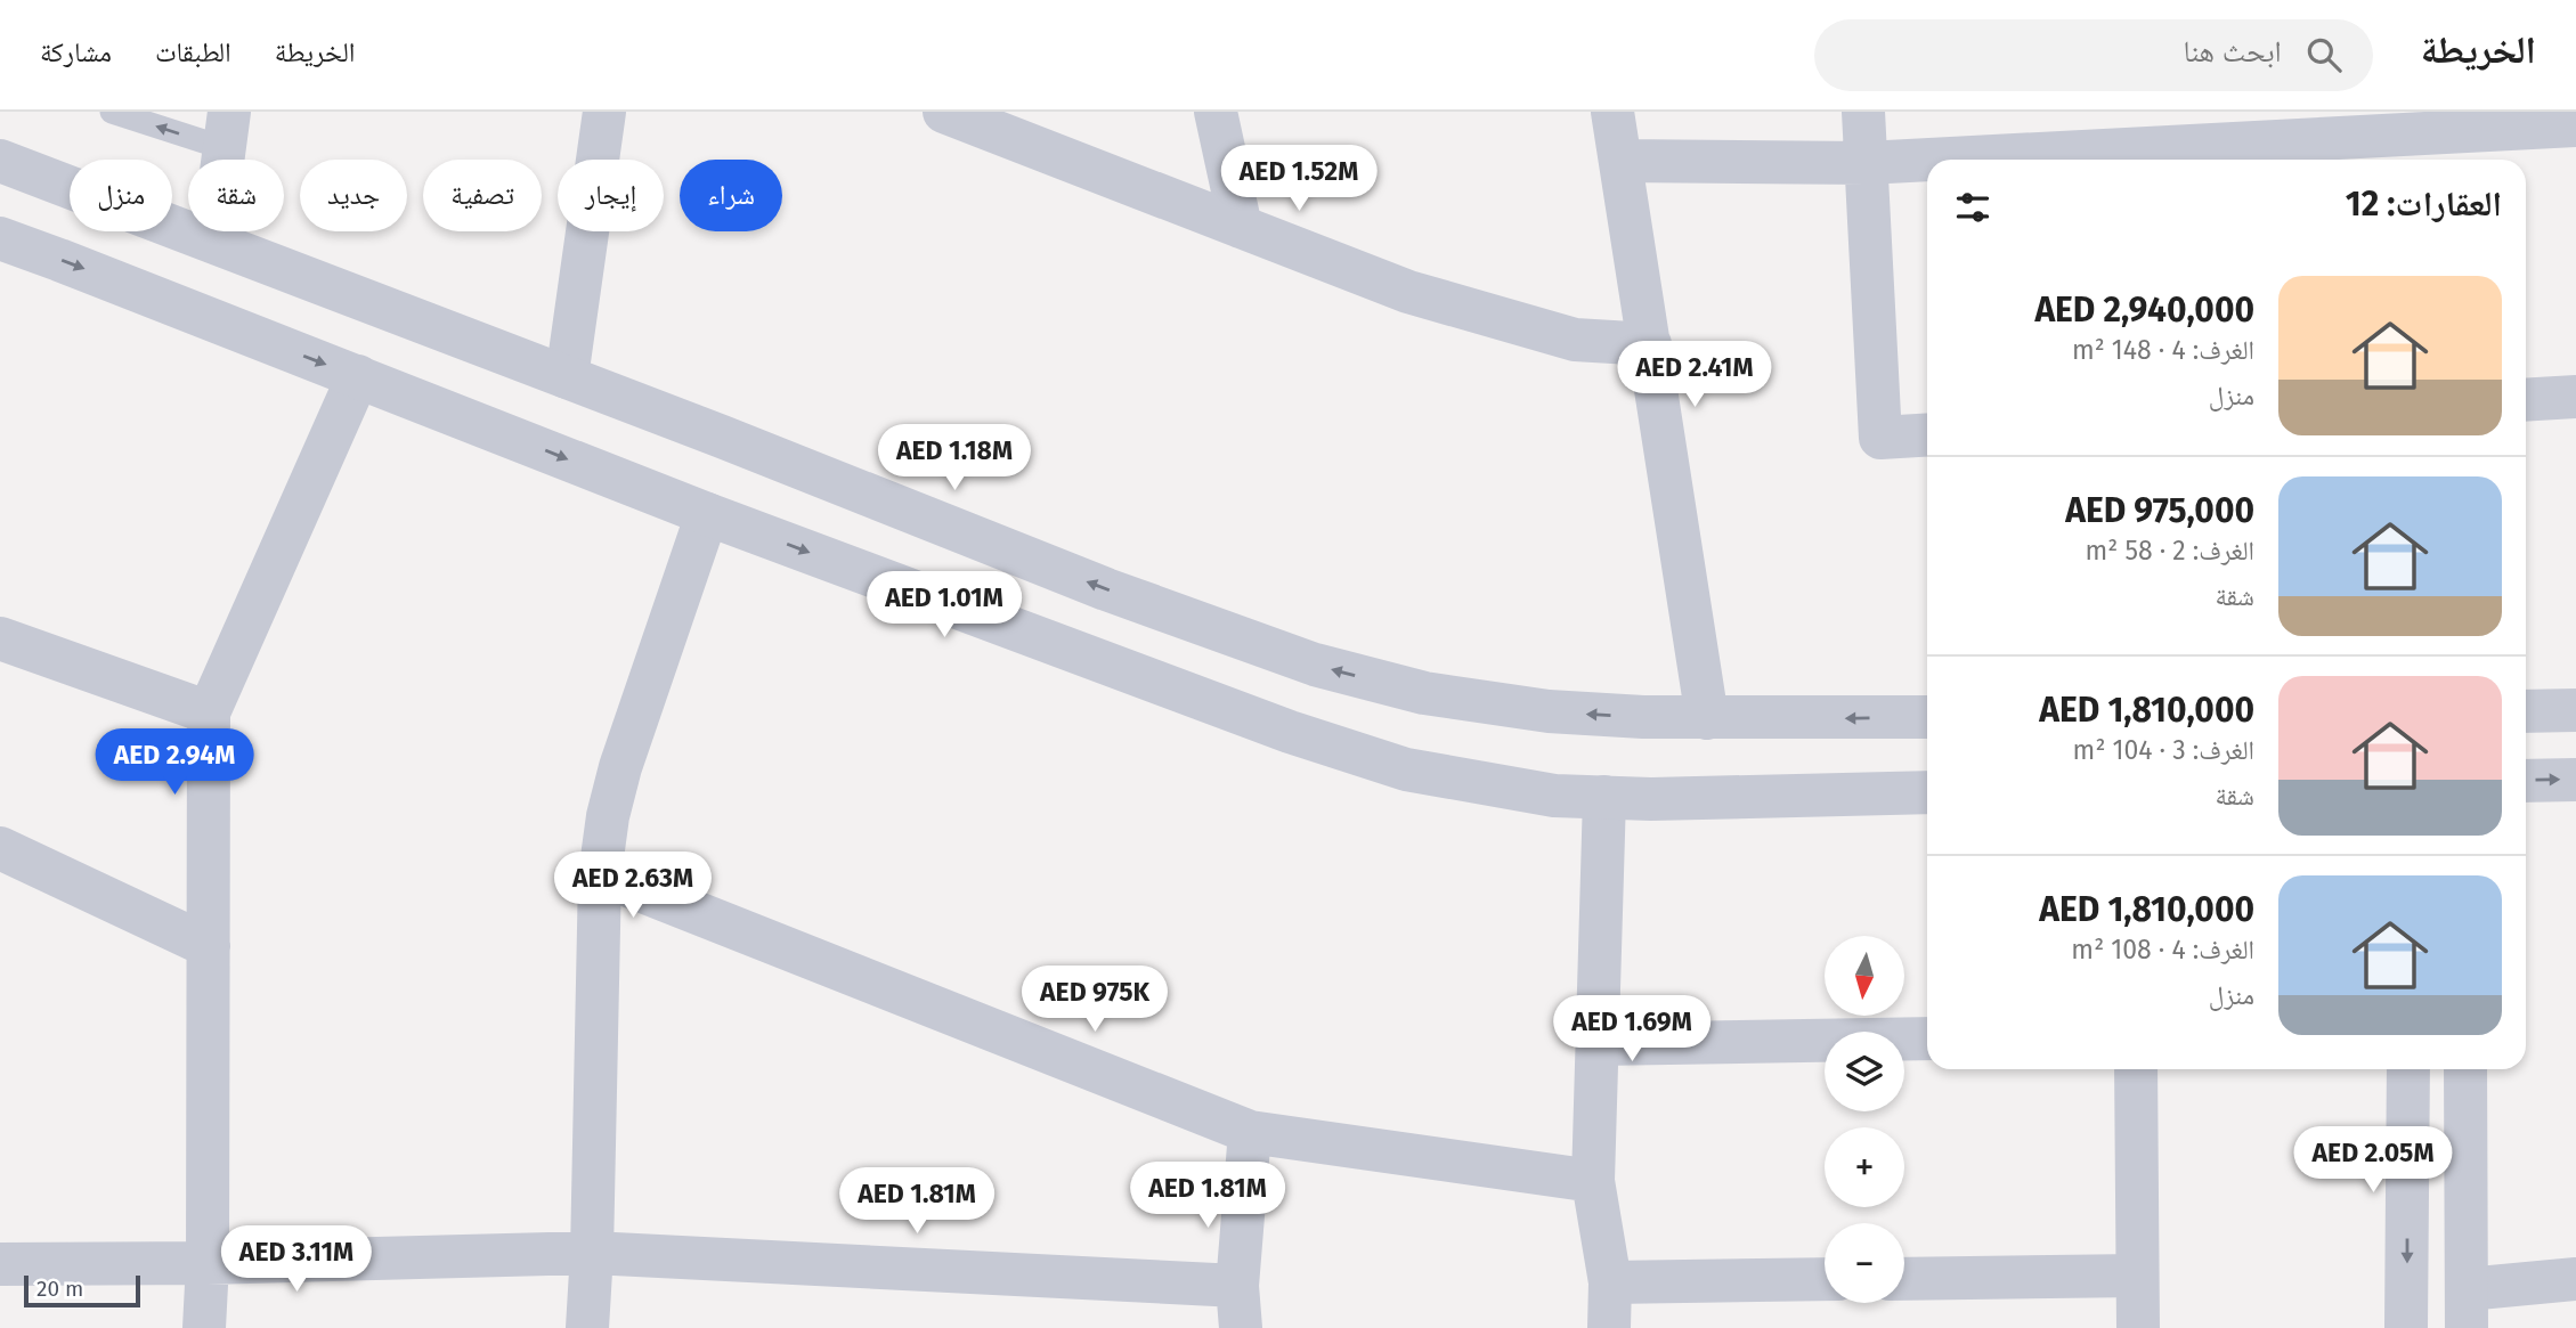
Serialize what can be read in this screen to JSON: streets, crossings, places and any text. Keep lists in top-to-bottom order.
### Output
{
  "scale_bar": "20 m",
  "north": "bottom",
  "page": {
    "header": "الخريطة",
    "search": "ابحث هنا",
    "nav": ["الخريطة", "الطبقات", "مشاركة"],
    "price": [
      "AED 1.52M",
      "AED 2.41M",
      "AED 1.18M",
      "AED 1.01M",
      "AED 2.94M",
      "AED 2.63M",
      "AED 975K",
      "AED 1.69M",
      "AED 2.05M",
      "AED 1.81M",
      "AED 1.81M",
      "AED 3.11M"
    ],
    "chip": [
      "شراء",
      "إيجار",
      "تصفية",
      "جديد",
      "شقة",
      "منزل"
    ],
    "heading": "العقارات: 12",
    "list": [
      {
        "name": "AED 2,940,000",
        "note": "الغرف: 4 · 148 m² · منزل"
      },
      {
        "name": "AED 975,000",
        "note": "الغرف: 2 · 58 m² · شقة"
      },
      {
        "name": "AED 1,810,000",
        "note": "الغرف: 3 · 104 m² · شقة"
      },
      {
        "name": "AED 1,810,000",
        "note": "الغرف: 4 · 108 m² · منزل"
      }
    ],
    "map_buttons": ["+", "−"],
    "scale": "20 m"
  }
}
